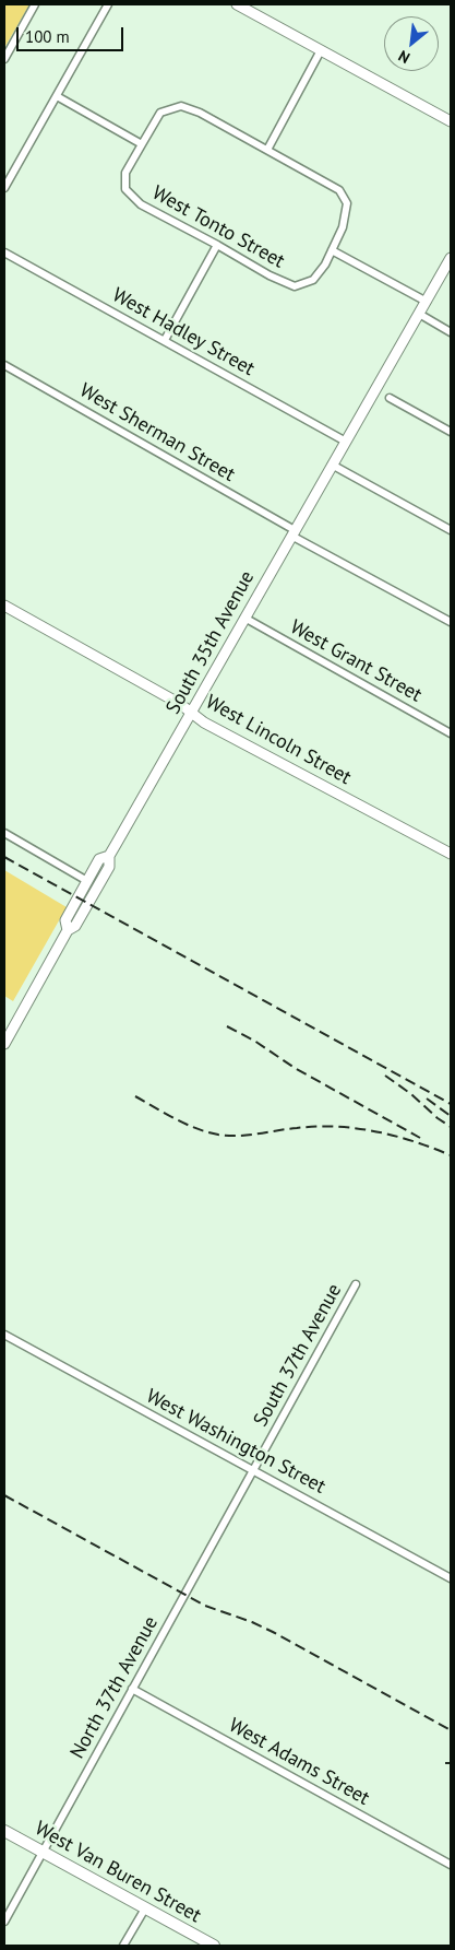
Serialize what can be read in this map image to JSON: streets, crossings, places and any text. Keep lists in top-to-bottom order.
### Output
{
  "streets": {
    "main road": ["South 35th Avenue", "West Lincoln Street", "West Van Buren Street"],
    "street": [
      "West Tonto Street",
      "West Hadley Street",
      "West Sherman Street",
      "West Grant Street",
      "South 37th Avenue",
      "West Washington Street",
      "North 37th Avenue",
      "West Adams Street"
    ]
  },
  "crossings": [
    ["West Hadley Street", "South 35th Avenue"],
    ["West Sherman Street", "South 35th Avenue"],
    ["South 35th Avenue", "West Grant Street"],
    ["South 35th Avenue", "West Lincoln Street"],
    ["South 37th Avenue", "West Washington Street"],
    ["South 37th Avenue", "North 37th Avenue"],
    ["West Washington Street", "North 37th Avenue"],
    ["North 37th Avenue", "West Adams Street"],
    ["North 37th Avenue", "West Van Buren Street"]
  ],
  "scale_bar": "100 m",
  "north": "bottom left"
}
